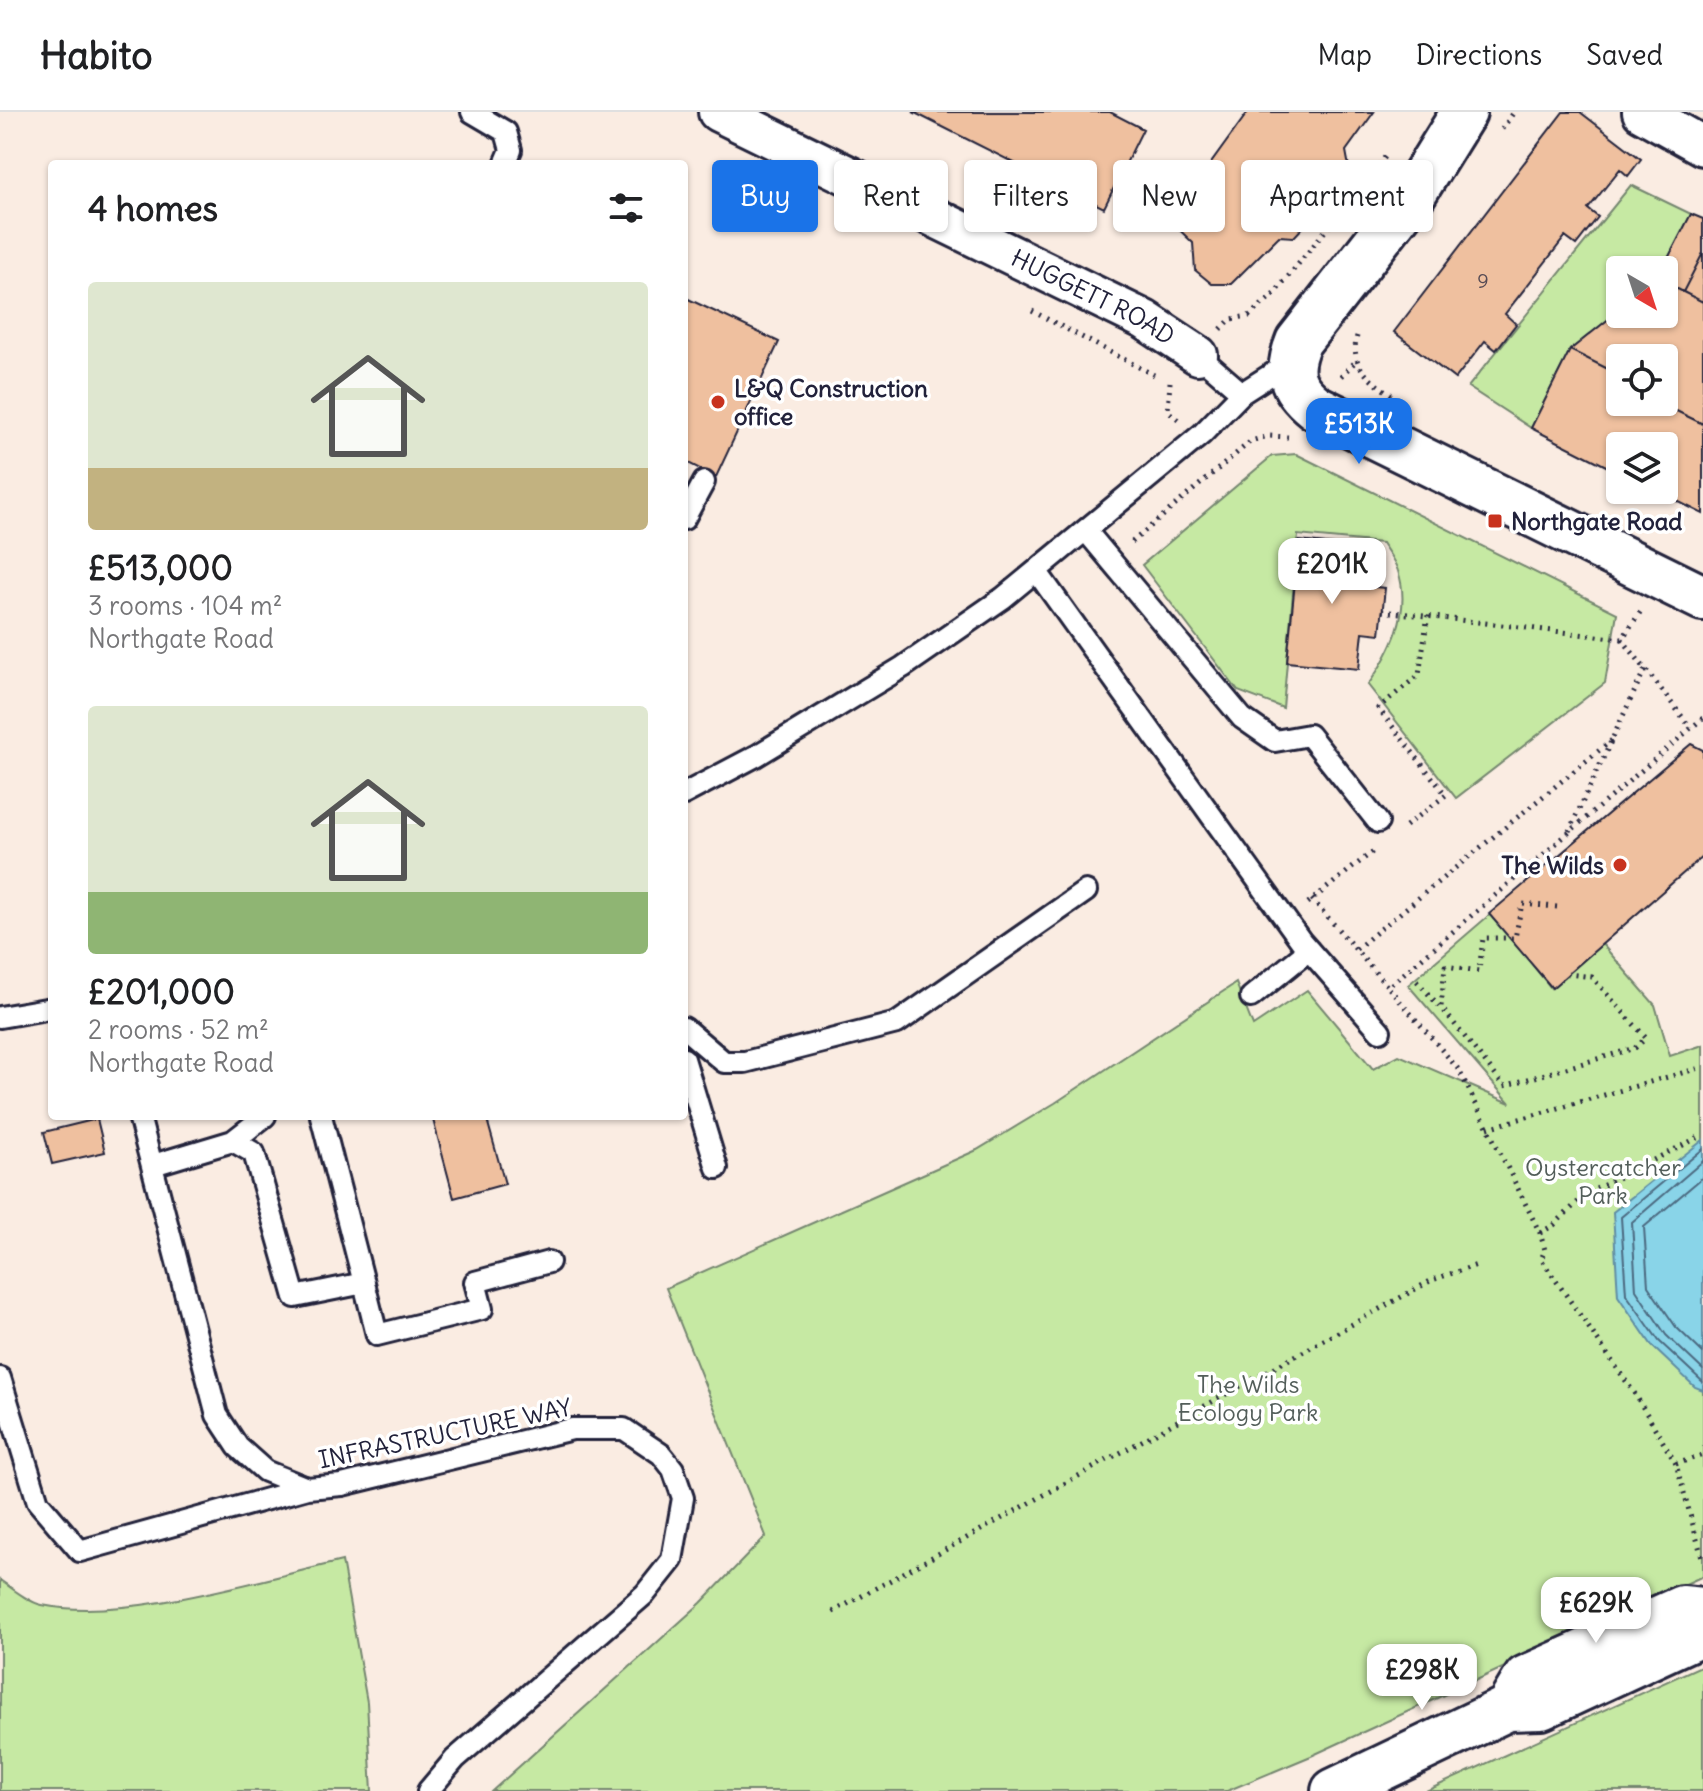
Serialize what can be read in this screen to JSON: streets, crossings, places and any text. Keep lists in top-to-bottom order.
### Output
{
  "streets": {
    "street": ["HUGGETT ROAD"],
    "lane": ["INFRASTRUCTURE WAY"]
  },
  "parks": ["Oystercatcher Park", "The Wilds Ecology Park"],
  "places": {
    "other": ["L&Q Construction office", "The Wilds"],
    "transit": ["Northgate Road"]
  },
  "house_numbers": ["9"],
  "north": "bottom right",
  "page": {
    "header": "Habito",
    "nav": ["Map", "Directions", "Saved"],
    "chip": [
      "Buy",
      "Rent",
      "Filters",
      "New",
      "Apartment"
    ],
    "heading": "4 homes",
    "list": [
      {
        "name": "£513,000",
        "note": "3 rooms · 104 m² · Northgate Road"
      },
      {
        "name": "£201,000",
        "note": "2 rooms · 52 m² · Northgate Road"
      }
    ],
    "price": [
      "£513K",
      "£201K",
      "£629K",
      "£298K"
    ]
  }
}
